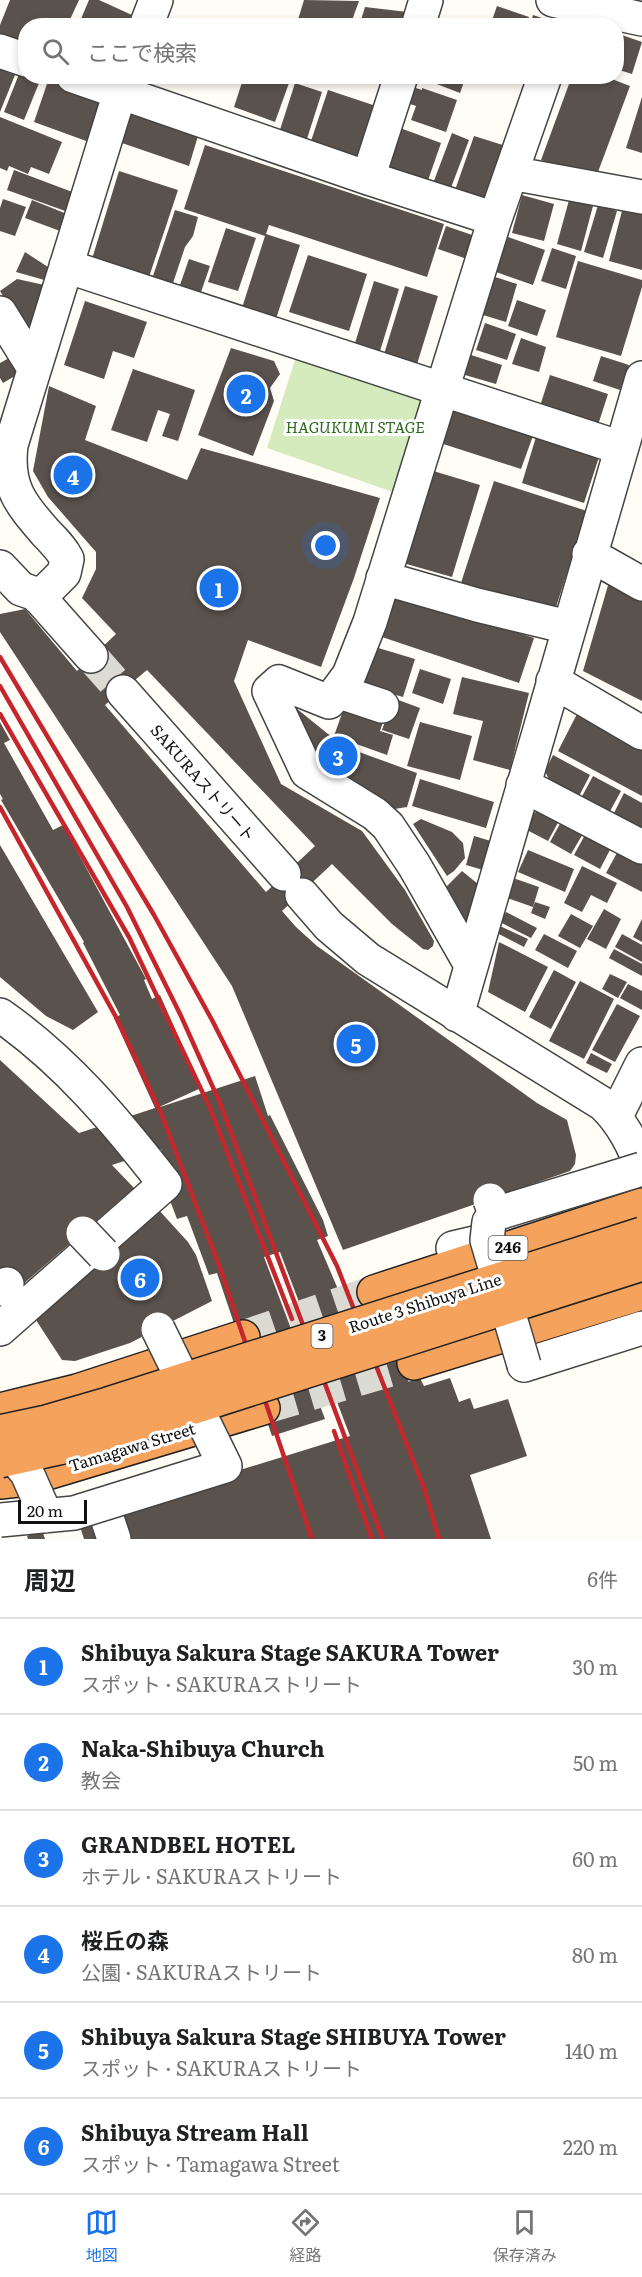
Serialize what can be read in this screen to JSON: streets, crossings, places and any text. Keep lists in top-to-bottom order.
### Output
{
  "streets": {
    "highway": [
      "246",
      "Route 3 Shibuya Line",
      "3",
      "Tamagawa Street"
    ],
    "street": ["SAKURAストリート"]
  },
  "crossings": [
    ["246", "Route 3 Shibuya Line"]
  ],
  "parks": ["HAGUKUMI STAGE"],
  "scale_bar": "20 m",
  "page": {
    "search": "ここで検索",
    "pins": [
      "2",
      "4",
      "1",
      "3",
      "5",
      "6"
    ],
    "scale": "20 m",
    "heading": ["周辺", "6件"],
    "list": [
      {
        "mark": "1",
        "name": "Shibuya Sakura Stage SAKURA Tower",
        "note": "スポット · SAKURAストリート",
        "value": "30 m"
      },
      {
        "mark": "2",
        "name": "Naka-Shibuya Church",
        "note": "教会",
        "value": "50 m"
      },
      {
        "mark": "3",
        "name": "GRANDBEL HOTEL",
        "note": "ホテル · SAKURAストリート",
        "value": "60 m"
      },
      {
        "mark": "4",
        "name": "桜丘の森",
        "note": "公園 · SAKURAストリート",
        "value": "80 m"
      },
      {
        "mark": "5",
        "name": "Shibuya Sakura Stage SHIBUYA Tower",
        "note": "スポット · SAKURAストリート",
        "value": "140 m"
      },
      {
        "mark": "6",
        "name": "Shibuya Stream Hall",
        "note": "スポット · Tamagawa Street",
        "value": "220 m"
      }
    ],
    "nav": ["地図", "経路", "保存済み"]
  }
}
